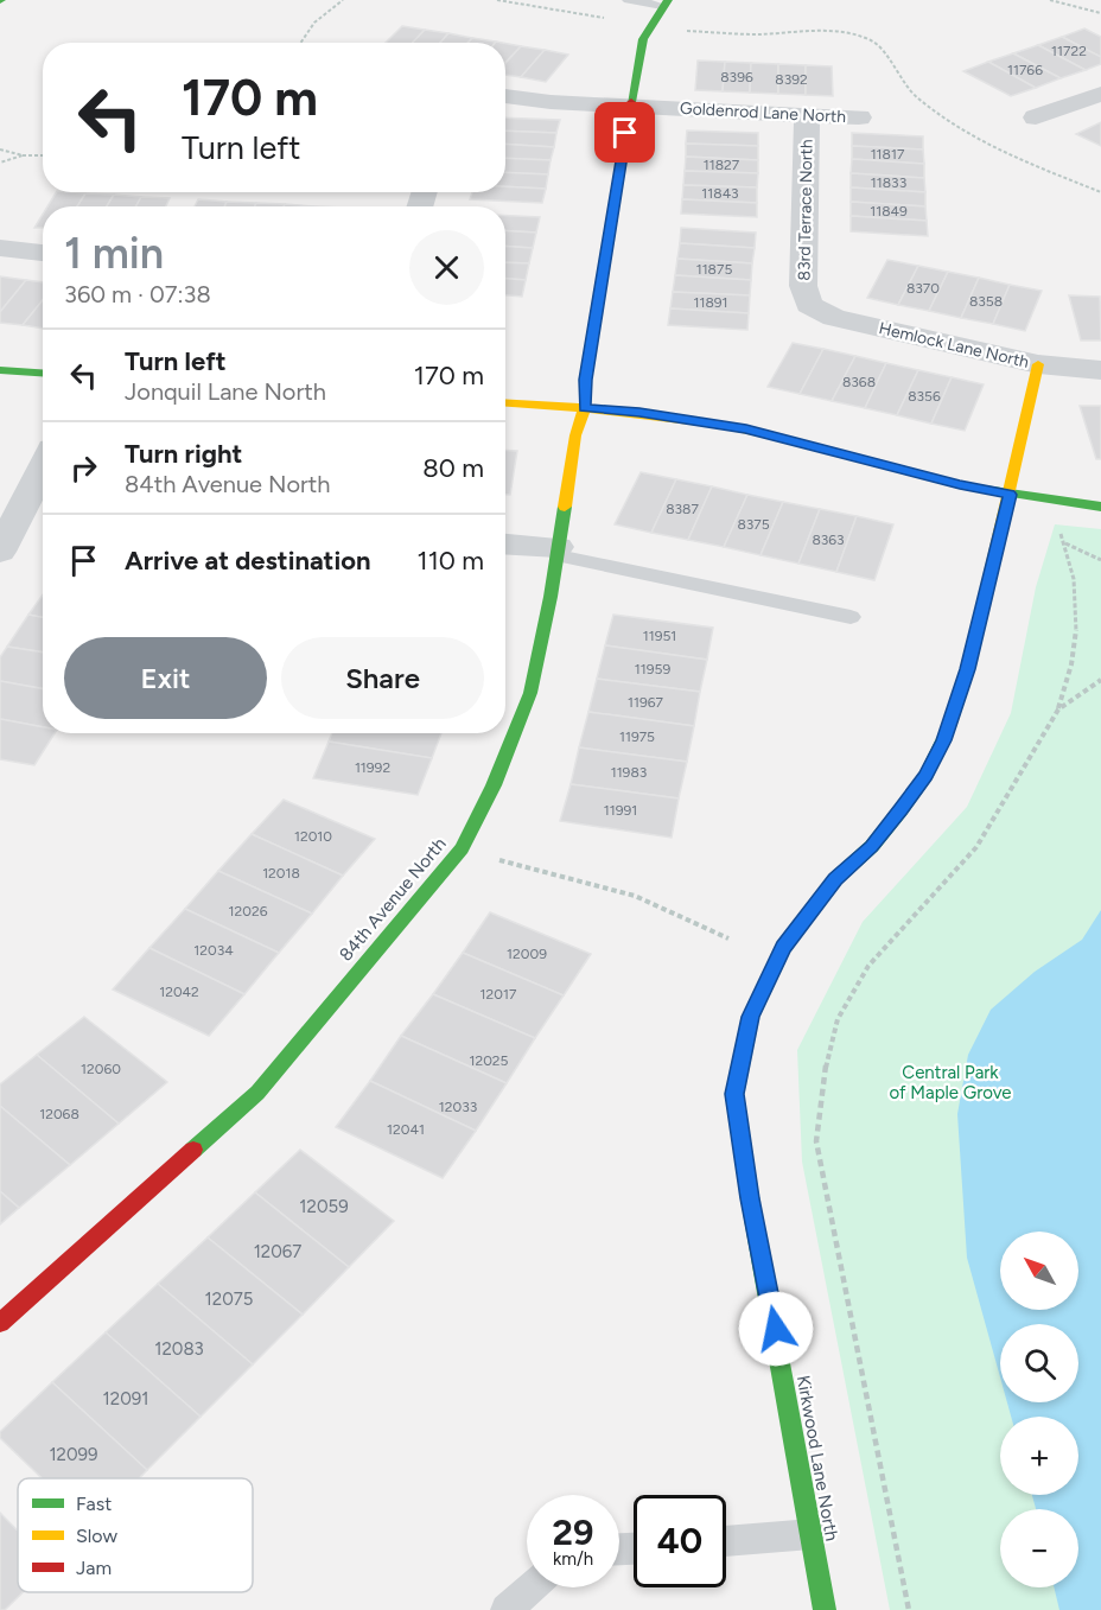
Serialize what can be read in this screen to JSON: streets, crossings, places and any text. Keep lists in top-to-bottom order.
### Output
{
  "streets": {
    "street": [
      "Goldenrod Lane North",
      "83rd Terrace North",
      "Hemlock Lane North",
      "84th Avenue North",
      "Kirkwood Lane North"
    ]
  },
  "crossings": [
    ["Goldenrod Lane North", "83rd Terrace North"],
    ["Goldenrod Lane North", "84th Avenue North"],
    ["83rd Terrace North", "Hemlock Lane North"],
    ["Hemlock Lane North", "Kirkwood Lane North"]
  ],
  "parks": ["Central Park of Maple Grove"],
  "house_numbers": [
    "11722",
    "11766",
    "8396",
    "8392",
    "11817",
    "11827",
    "11833",
    "11843",
    "11849",
    "11875",
    "8370",
    "8358",
    "11891",
    "8368",
    "8356",
    "8387",
    "8375",
    "8363",
    "11951",
    "11959",
    "11967",
    "11975",
    "11992",
    "11983",
    "11991",
    "12010",
    "12018",
    "12026",
    "12034",
    "12009",
    "12042",
    "12017",
    "12025",
    "12060",
    "12033",
    "12068",
    "12041",
    "12059",
    "12067",
    "12075",
    "12083",
    "12091",
    "12099"
  ],
  "legend": ["Fast", "Slow", "Jam"],
  "north": "top left",
  "page": {
    "turn": ["170 m", "Turn left"],
    "heading": ["1 min", "360 m · 07:38"],
    "list": [
      {
        "name": "Turn left",
        "note": "Jonquil Lane North",
        "value": "170 m"
      },
      {
        "name": "Turn right",
        "note": "84th Avenue North",
        "value": "80 m"
      },
      {
        "name": "Arrive at destination",
        "value": "110 m"
      }
    ],
    "buttons": ["Exit", "Share"],
    "map_buttons": ["+", "−"],
    "speed": "29 km/h",
    "limit": "40"
  }
}
